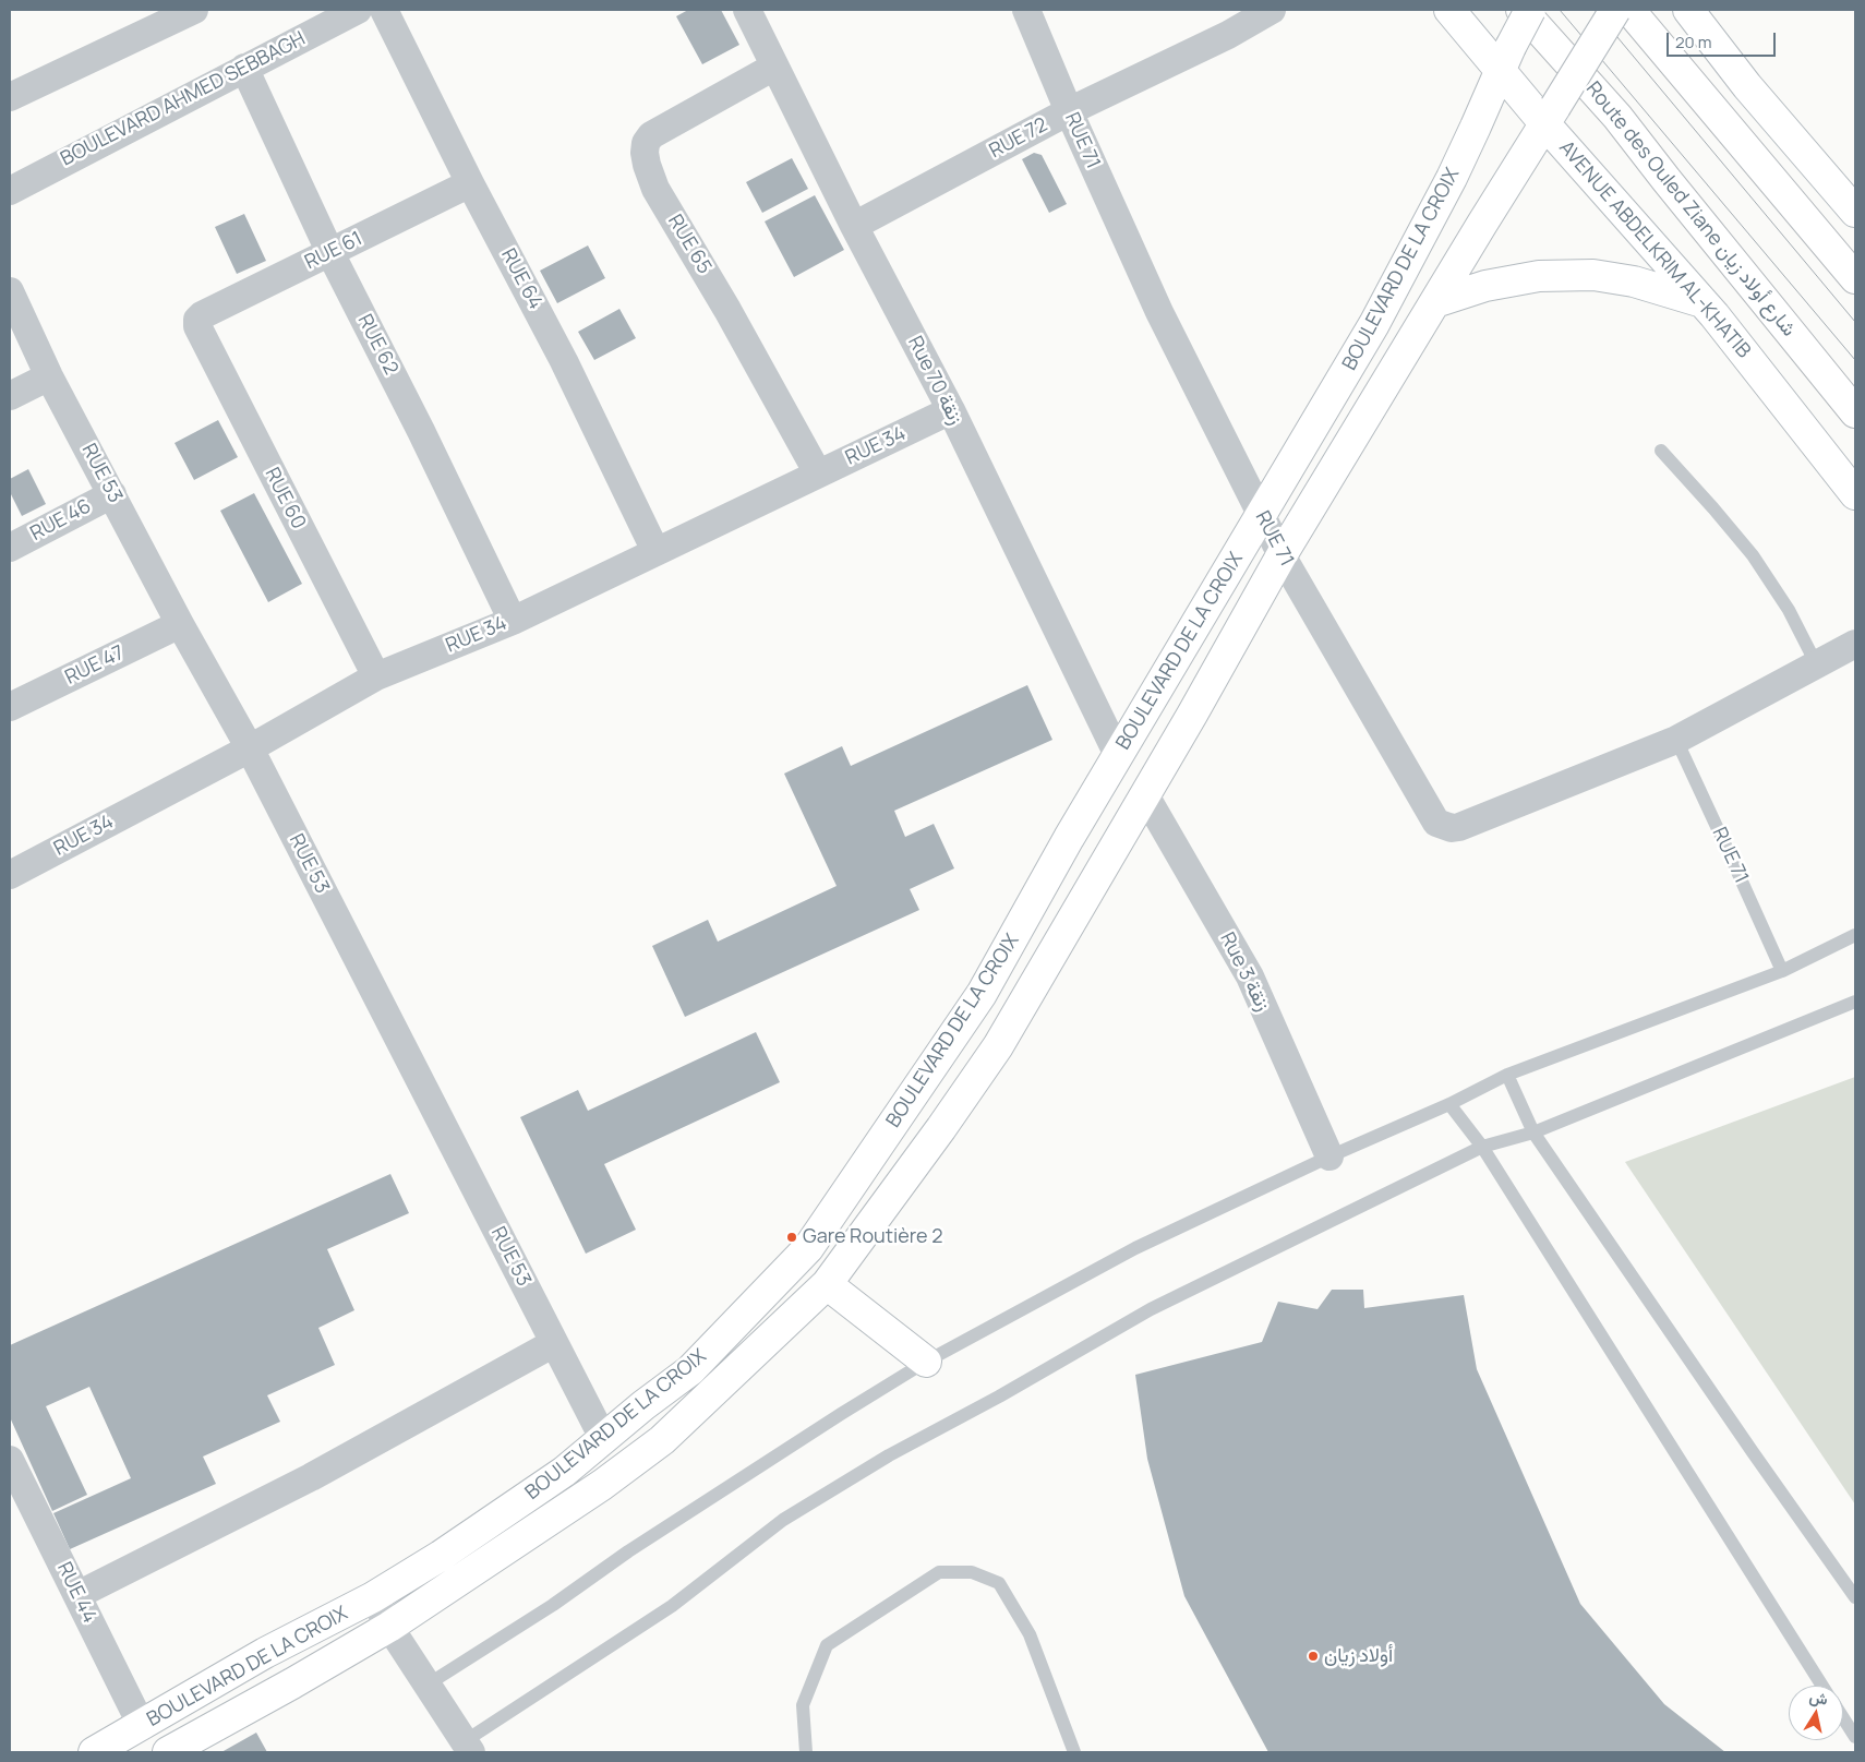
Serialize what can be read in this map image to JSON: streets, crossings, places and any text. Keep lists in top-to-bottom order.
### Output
{
  "streets": {
    "main road": ["Route des Ouled Ziane شارع أولاد زيان", "AVENUE ABDELKRIM AL-KHATIB", "BOULEVARD DE LA CROIX"],
    "street": [
      "BOULEVARD AHMED SEBBAGH",
      "RUE 72",
      "RUE 71",
      "RUE 65",
      "RUE 61",
      "RUE 64",
      "RUE 62",
      "Rue 70 زنقة",
      "RUE 34",
      "RUE 53",
      "RUE 60",
      "RUE 46",
      "RUE 47",
      "Rue 3 زنقة",
      "RUE 44"
    ]
  },
  "crossings": [
    ["BOULEVARD AHMED SEBBAGH", "RUE 62"],
    ["RUE 72", "RUE 71"],
    ["RUE 72", "Rue 70 زنقة"],
    ["RUE 71", "BOULEVARD DE LA CROIX"],
    ["RUE 65", "Rue 70 زنقة"],
    ["RUE 65", "RUE 34"],
    ["AVENUE ABDELKRIM AL-KHATIB", "BOULEVARD DE LA CROIX"],
    ["RUE 61", "RUE 64"],
    ["RUE 61", "RUE 62"],
    ["RUE 61", "RUE 60"],
    ["BOULEVARD DE LA CROIX", "Rue 70 زنقة"],
    ["BOULEVARD DE LA CROIX", "RUE 53"],
    ["BOULEVARD DE LA CROIX", "Rue 3 زنقة"],
    ["BOULEVARD DE LA CROIX", "RUE 44"],
    ["RUE 64", "RUE 34"],
    ["RUE 62", "RUE 34"],
    ["Rue 70 زنقة", "RUE 34"],
    ["RUE 34", "RUE 53"],
    ["RUE 34", "RUE 60"],
    ["RUE 53", "RUE 46"],
    ["RUE 53", "RUE 47"]
  ],
  "places": ["Gare Routière 2", "أولاد زيان"],
  "scale_bar": "20 m",
  "north": "top"
}
